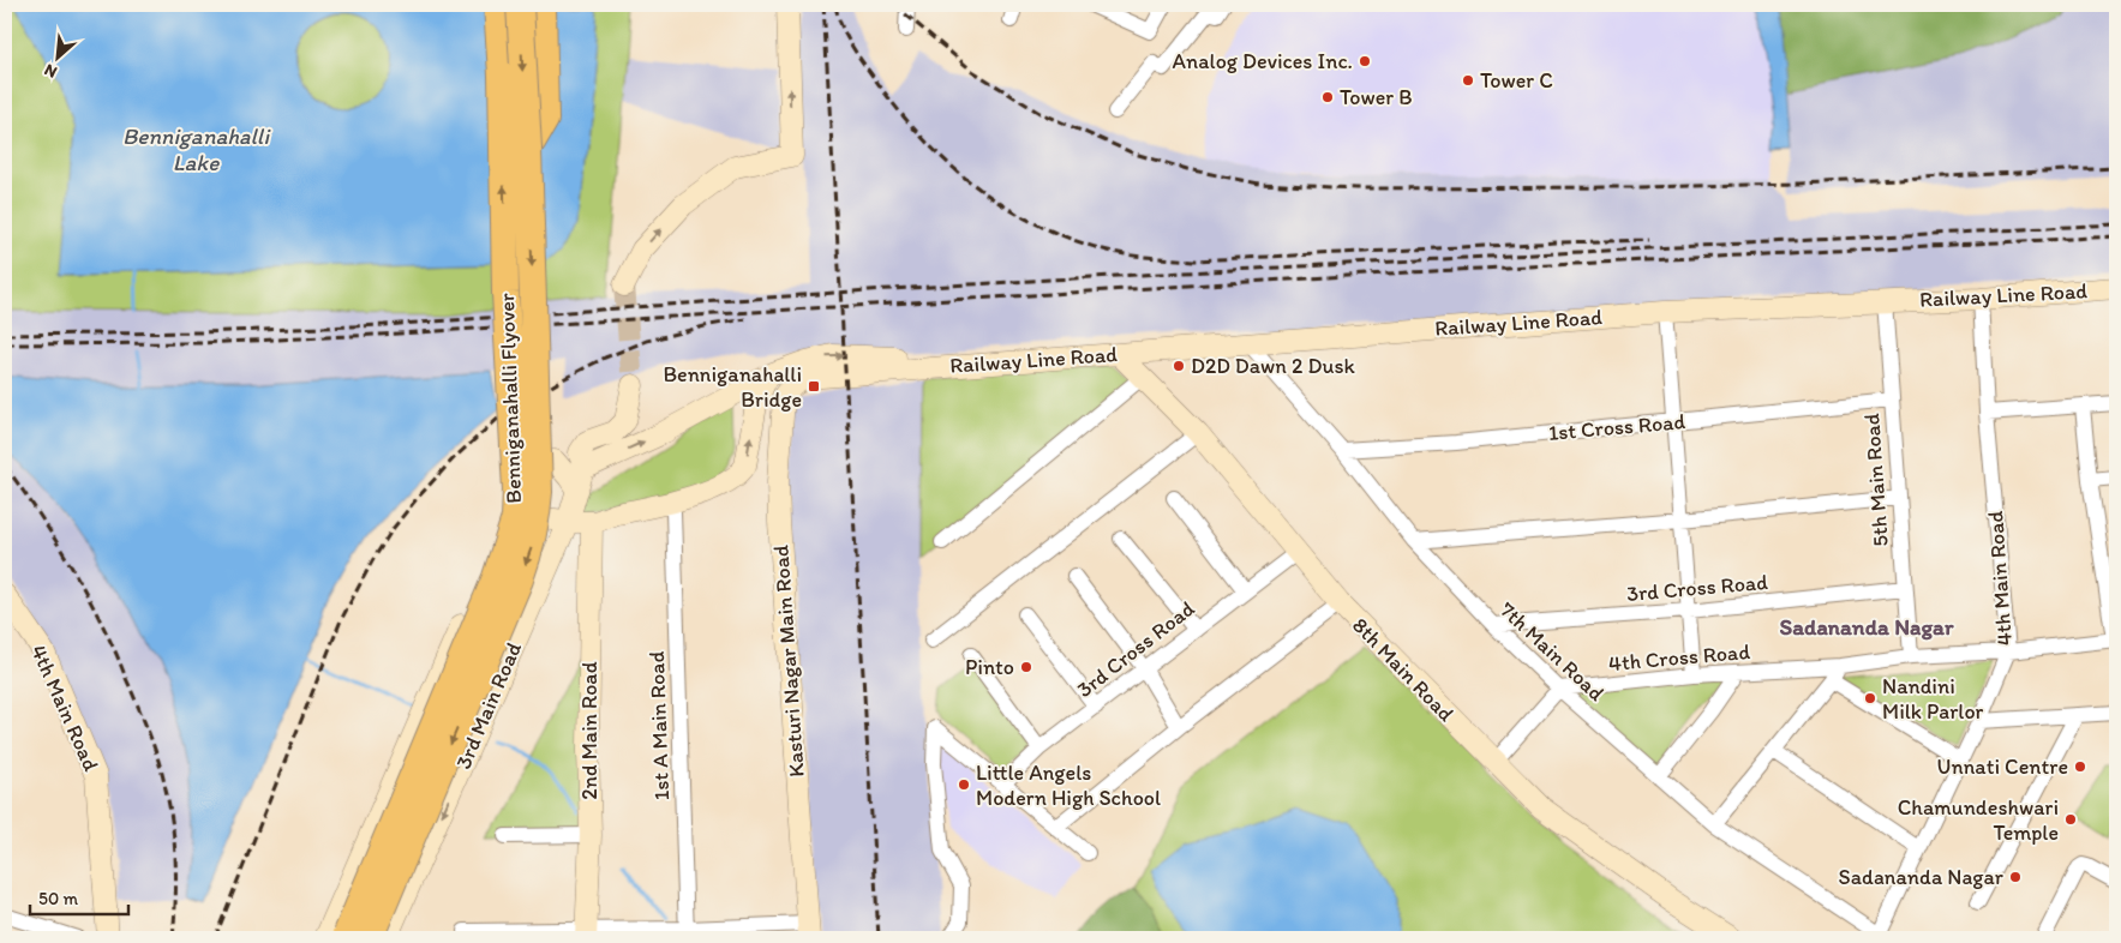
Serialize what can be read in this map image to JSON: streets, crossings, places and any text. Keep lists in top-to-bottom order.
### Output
{
  "streets": {
    "highway": ["Benniganahalli Flyover"],
    "street": [
      "Railway Line Road",
      "1st Cross Road",
      "5th Main Road",
      "4th Main Road",
      "3rd Cross Road",
      "7th Main Road",
      "4th Cross Road",
      "Kasturi Nagar Main Road",
      "8th Main Road",
      "3rd Main Road",
      "1st A Main Road",
      "2nd Main Road"
    ]
  },
  "crossings": [
    ["Railway Line Road", "5th Main Road"],
    ["Railway Line Road", "4th Main Road"],
    ["Railway Line Road", "7th Main Road"],
    ["Railway Line Road", "Kasturi Nagar Main Road"],
    ["Railway Line Road", "8th Main Road"],
    ["Railway Line Road", "3rd Main Road"],
    ["1st Cross Road", "5th Main Road"],
    ["1st Cross Road", "7th Main Road"],
    ["5th Main Road", "3rd Cross Road"],
    ["5th Main Road", "4th Cross Road"],
    ["4th Main Road", "7th Main Road"],
    ["4th Main Road", "4th Cross Road"],
    ["3rd Cross Road", "7th Main Road"],
    ["3rd Cross Road", "8th Main Road"],
    ["7th Main Road", "4th Cross Road"]
  ],
  "districts": ["Sadananda Nagar"],
  "water": ["Benniganahalli Lake"],
  "places": {
    "other": [
      "Analog Devices Inc.",
      "Tower C",
      "Tower B",
      "D2D Dawn 2 Dusk",
      "Pinto",
      "Nandini Milk Parlor",
      "Unnati Centre",
      "Little Angels Modern High School",
      "Chamundeshwari Temple",
      "Sadananda Nagar"
    ],
    "transit": ["Benniganahalli Bridge"]
  },
  "scale_bar": "50 m",
  "north": "bottom left"
}
